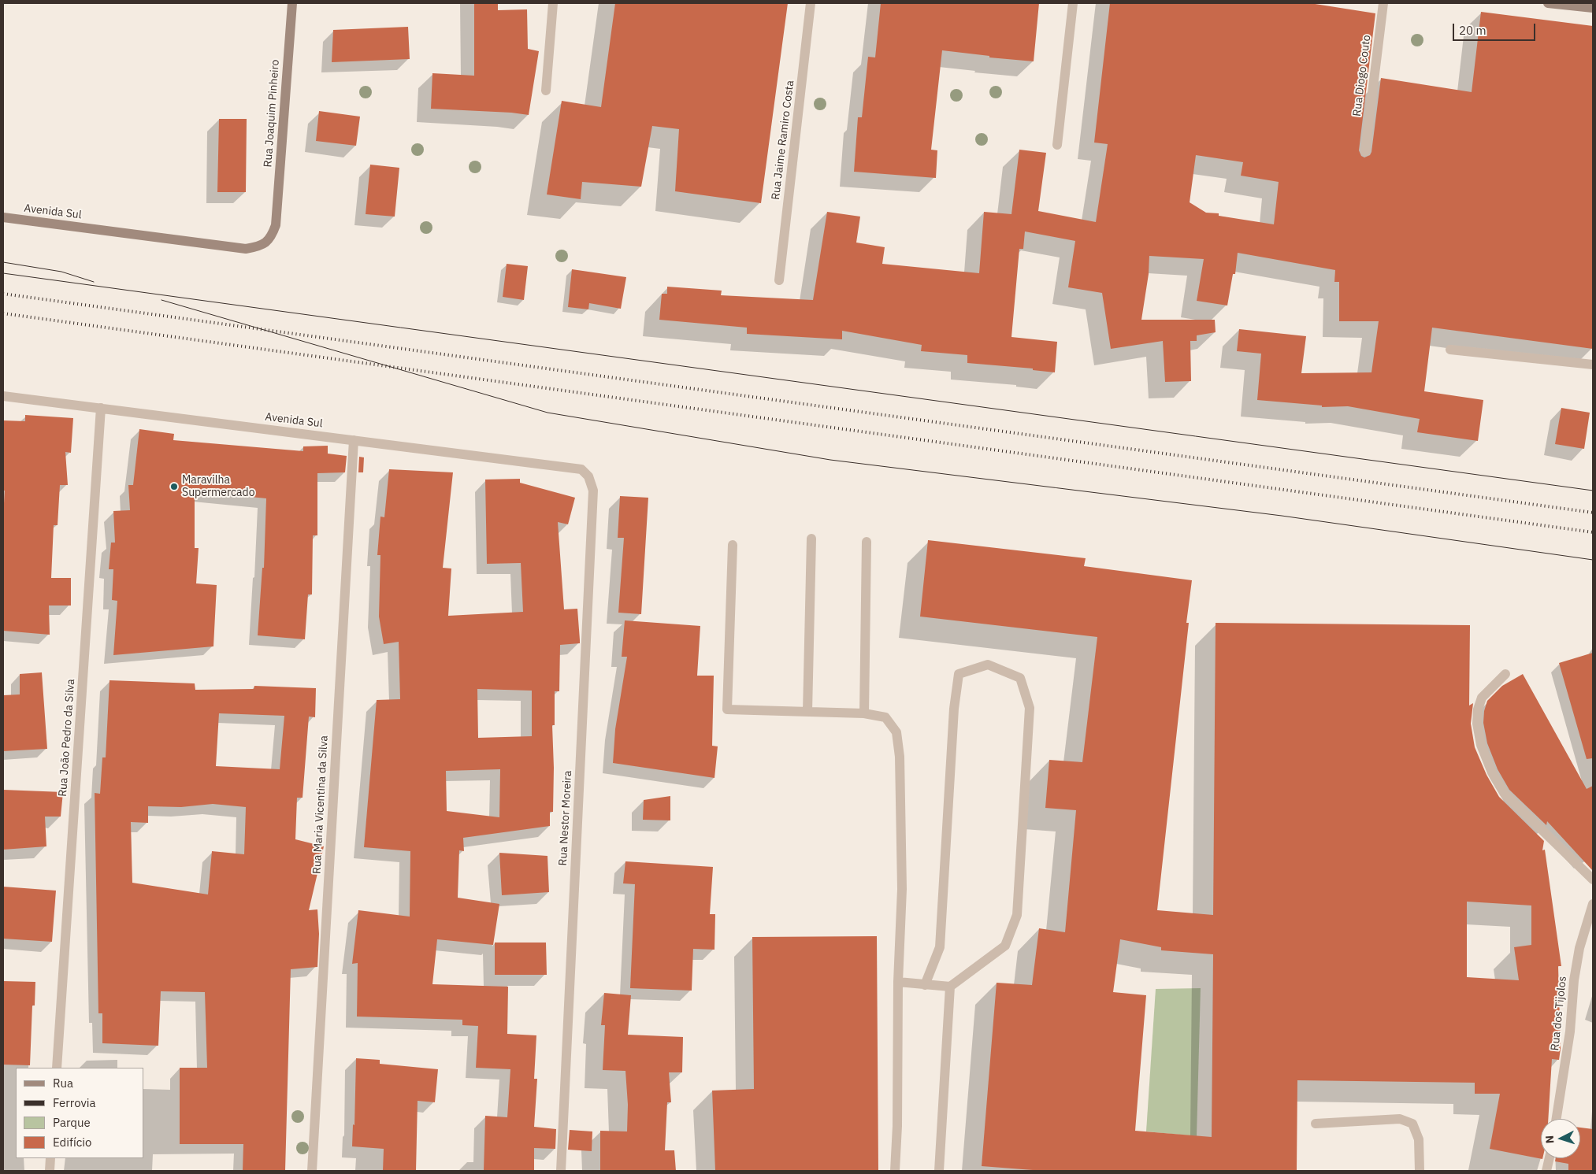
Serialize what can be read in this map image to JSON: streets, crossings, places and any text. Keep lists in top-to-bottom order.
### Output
{
  "streets": {
    "street": [
      "Rua Diogo Couto",
      "Rua Joaquim Pinheiro",
      "Rua Jaime Ramiro Costa",
      "Avenida Sul",
      "Rua João Pedro da Silva",
      "Rua Maria Vicentina da Silva",
      "Rua Nestor Moreira",
      "Rua dos Tijolos"
    ]
  },
  "crossings": [
    ["Rua Joaquim Pinheiro", "Avenida Sul"],
    ["Avenida Sul", "Rua João Pedro da Silva"],
    ["Avenida Sul", "Rua Maria Vicentina da Silva"],
    ["Avenida Sul", "Rua Nestor Moreira"]
  ],
  "places": ["Maravilha Supermercado"],
  "legend": [
    "Rua",
    "Ferrovia",
    "Parque",
    "Edifício"
  ],
  "scale_bar": "20 m",
  "north": "left"
}
